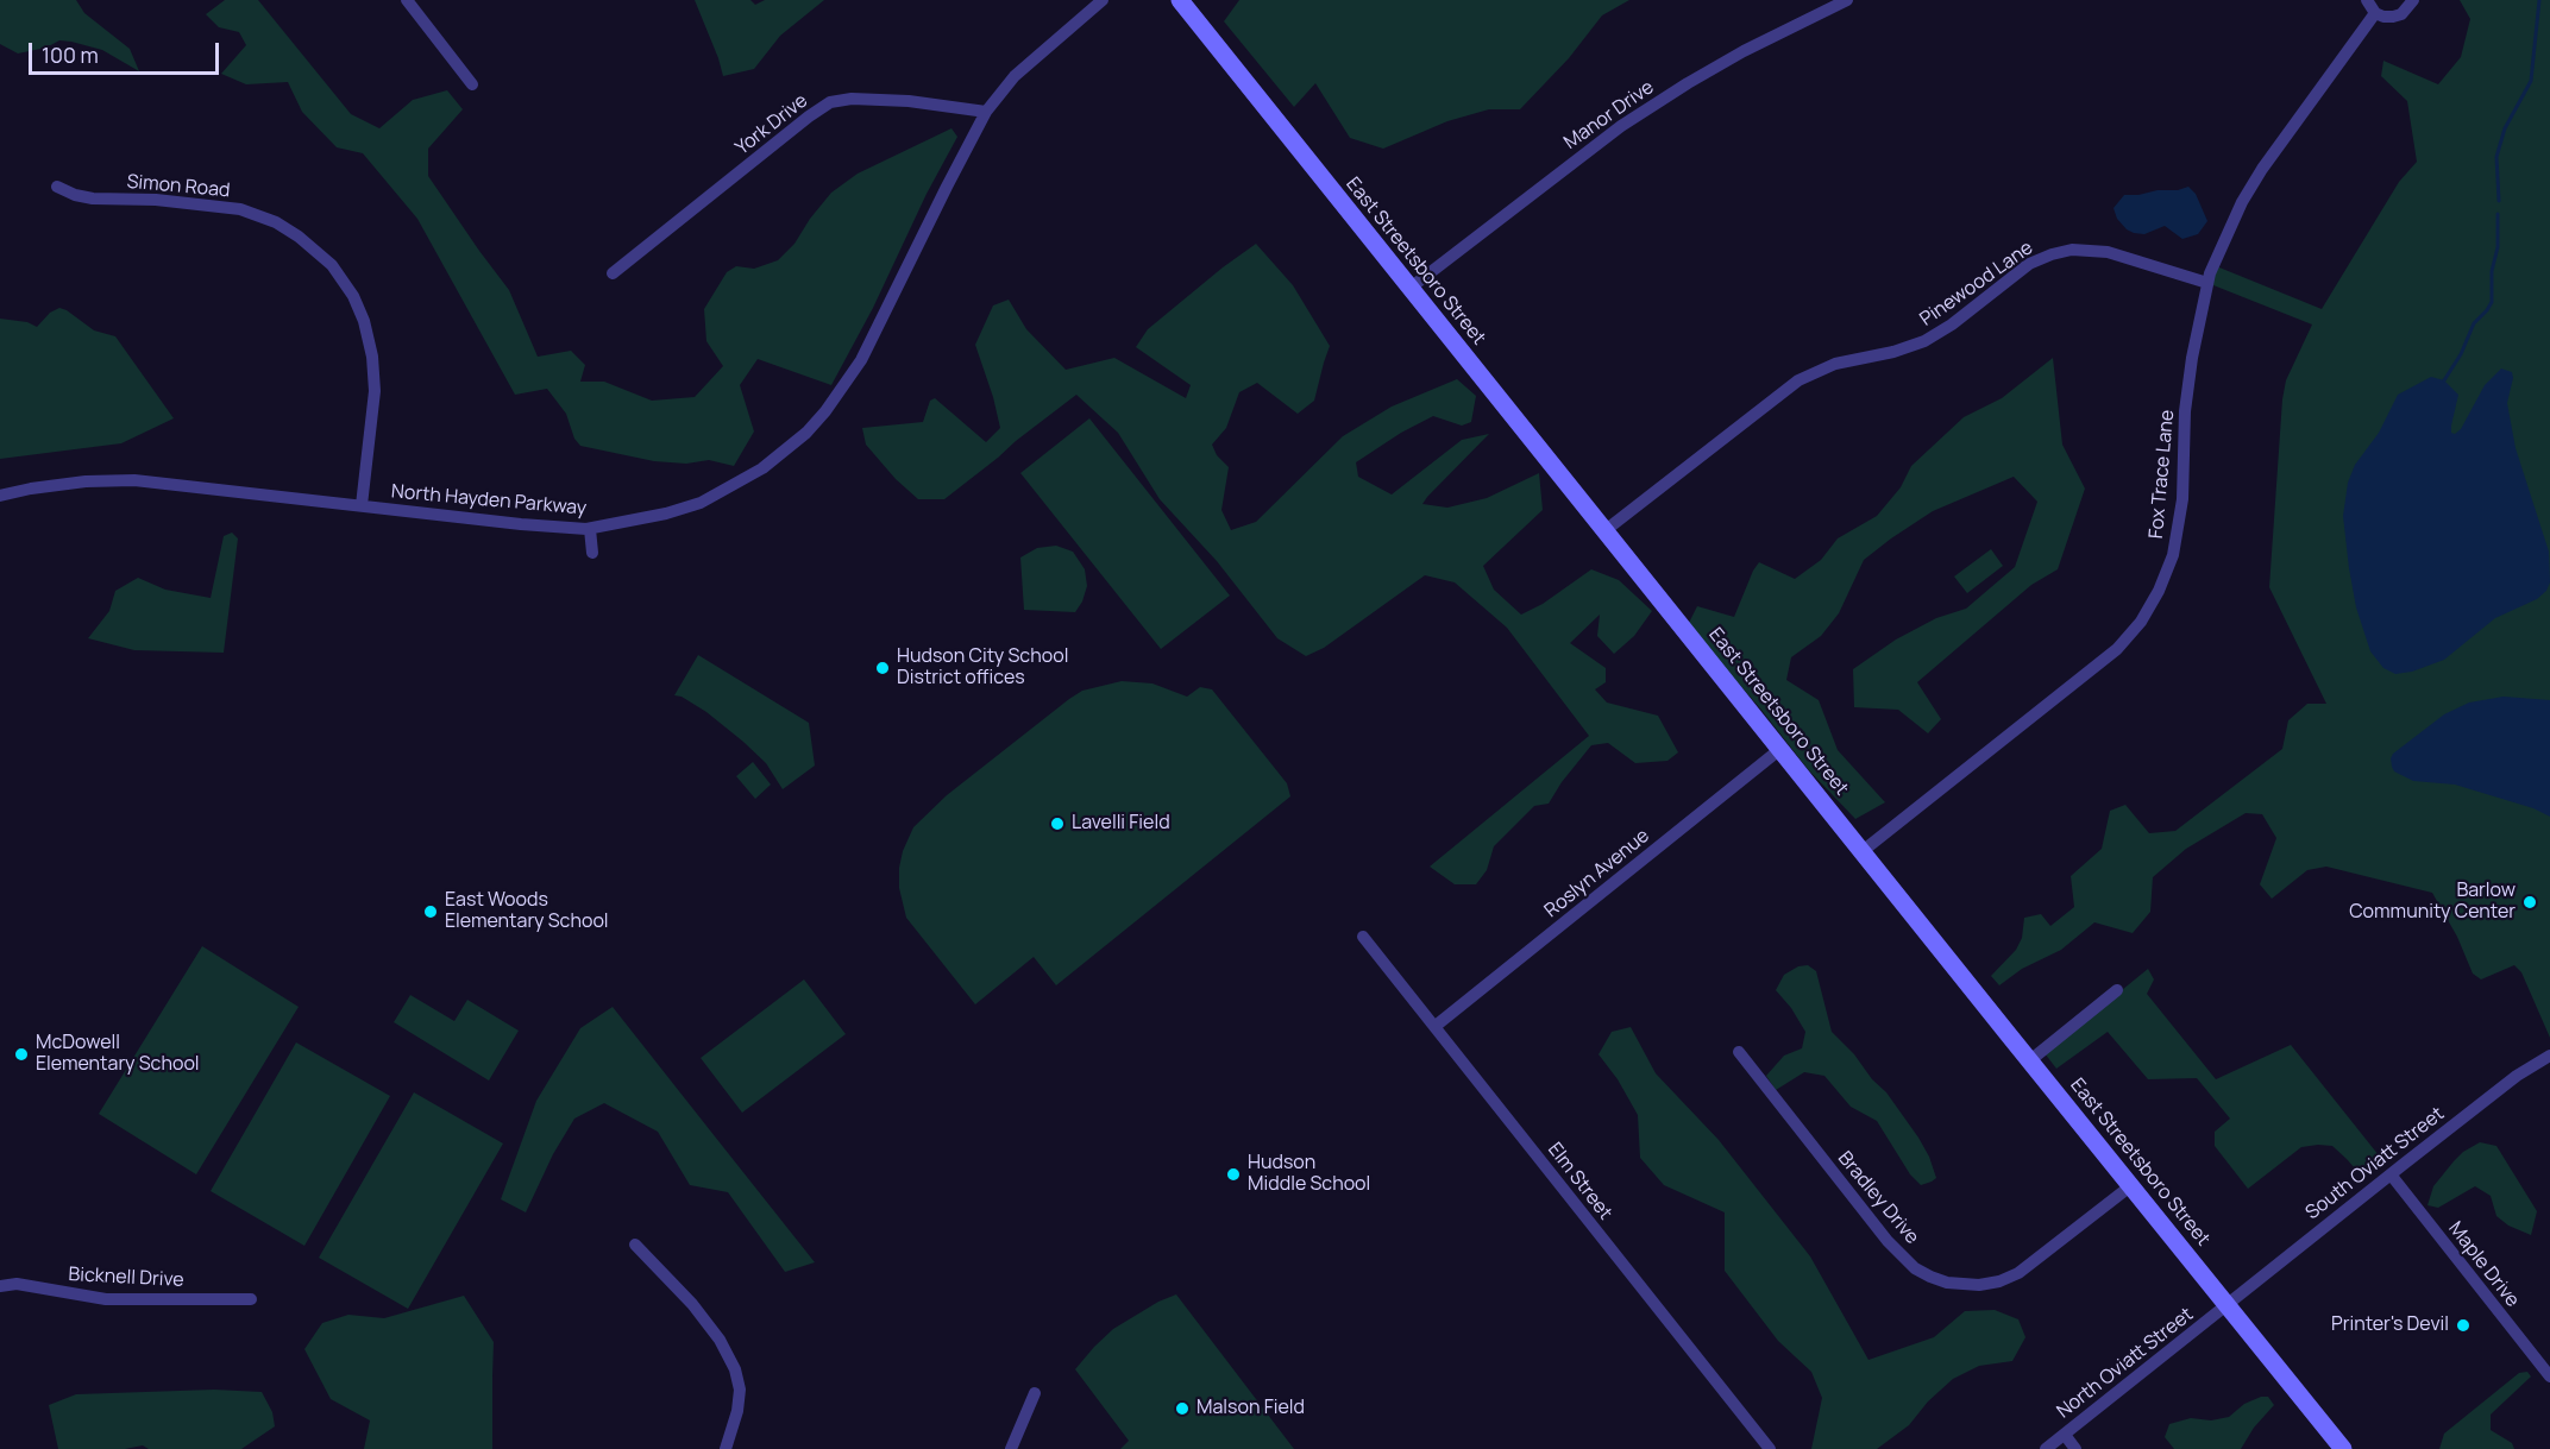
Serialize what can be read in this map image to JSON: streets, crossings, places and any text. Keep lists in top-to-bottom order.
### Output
{
  "streets": {
    "main road": ["East Streetsboro Street"],
    "street": [
      "Manor Drive",
      "York Drive",
      "Simon Road",
      "Pinewood Lane",
      "Fox Trace Lane",
      "North Hayden Parkway",
      "Roslyn Avenue",
      "South Oviatt Street",
      "Elm Street",
      "Bradley Drive",
      "Maple Drive",
      "Bicknell Drive",
      "North Oviatt Street"
    ]
  },
  "crossings": [
    ["Manor Drive", "East Streetsboro Street"],
    ["York Drive", "North Hayden Parkway"],
    ["Simon Road", "North Hayden Parkway"],
    ["East Streetsboro Street", "Pinewood Lane"],
    ["East Streetsboro Street", "Fox Trace Lane"],
    ["East Streetsboro Street", "Roslyn Avenue"],
    ["East Streetsboro Street", "South Oviatt Street"],
    ["East Streetsboro Street", "Bradley Drive"],
    ["East Streetsboro Street", "North Oviatt Street"],
    ["Pinewood Lane", "Fox Trace Lane"],
    ["Roslyn Avenue", "Elm Street"],
    ["South Oviatt Street", "Maple Drive"],
    ["South Oviatt Street", "North Oviatt Street"]
  ],
  "places": [
    "Hudson City School District offices",
    "Lavelli Field",
    "Barlow Community Center",
    "East Woods Elementary School",
    "McDowell Elementary School",
    "Hudson Middle School",
    "Printer's Devil",
    "Malson Field"
  ],
  "scale_bar": "100 m"
}
